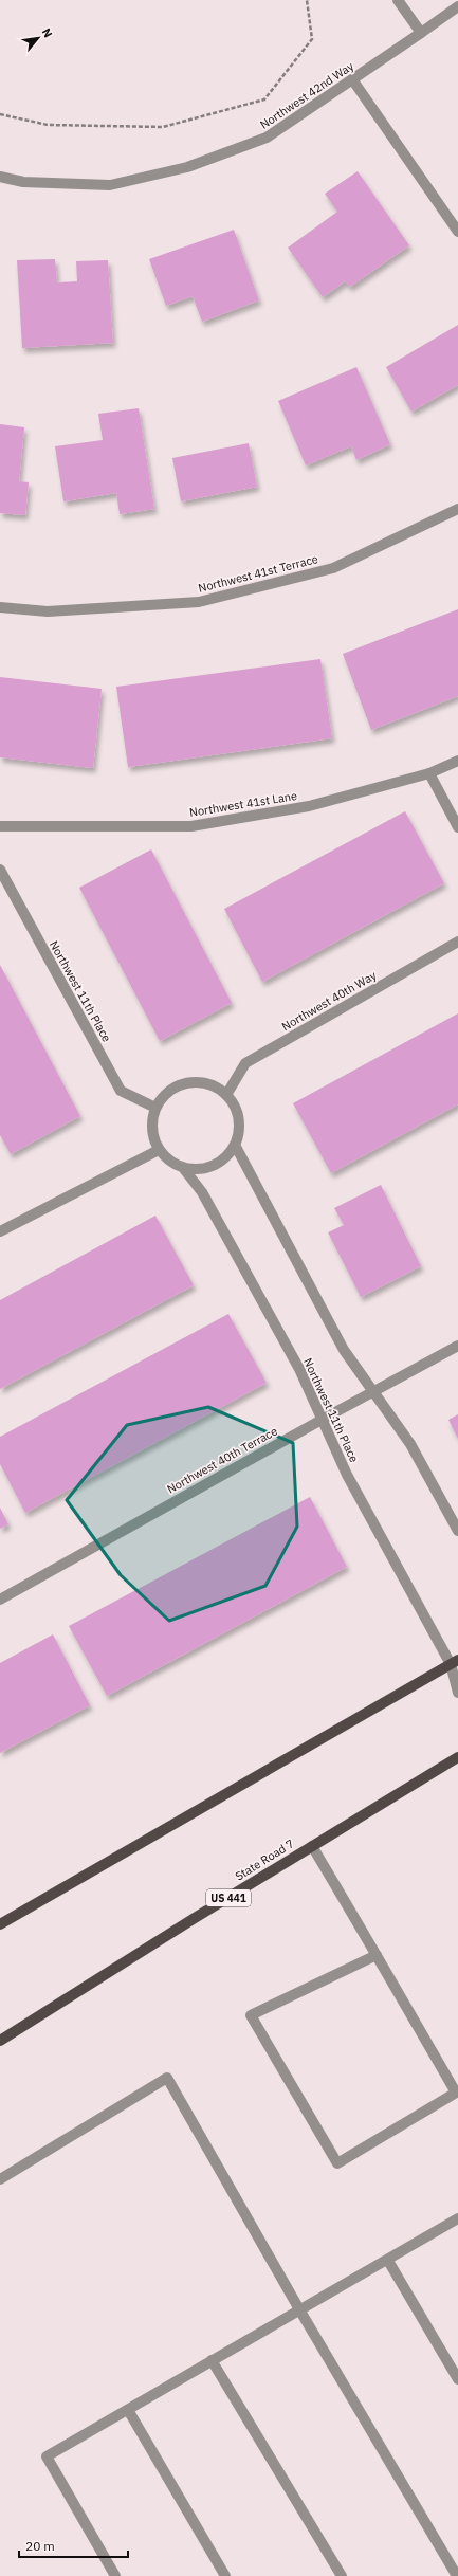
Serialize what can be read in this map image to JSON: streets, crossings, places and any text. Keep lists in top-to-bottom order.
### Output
{
  "streets": {
    "main road": ["State Road 7", "US 441"],
    "street": [
      "Northwest 42nd Way",
      "Northwest 41st Terrace",
      "Northwest 41st Lane",
      "Northwest 11th Place",
      "Northwest 40th Way",
      "Northwest 40th Terrace"
    ]
  },
  "crossings": [
    ["Northwest 11th Place", "Northwest 40th Way"],
    ["Northwest 11th Place", "Northwest 40th Terrace"]
  ],
  "scale_bar": "20 m",
  "north": "top right"
}
